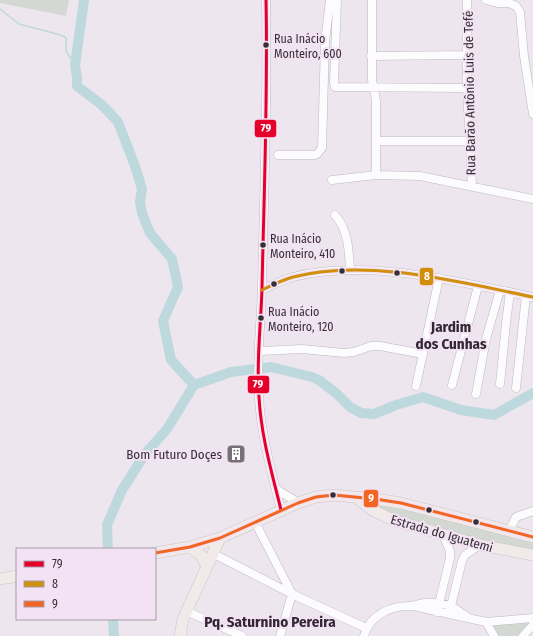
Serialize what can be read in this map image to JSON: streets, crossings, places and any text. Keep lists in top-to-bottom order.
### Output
{
  "streets": {
    "main road": ["Estrada do Iguatemi"],
    "street": ["Rua Barão Antônio Luis de Tefé"]
  },
  "districts": ["Jardim dos Cunhas", "Pq. Saturnino Pereira"],
  "places": {
    "other": ["Rua Inácio Monteiro, 600", "Rua Inácio Monteiro, 410", "Rua Inácio Monteiro, 120"],
    "building": ["Bom Futuro Doçes"]
  },
  "lines": ["transit line 79", "transit line 8", "transit line 9"],
  "legend": ["79", "8", "9"]
}
